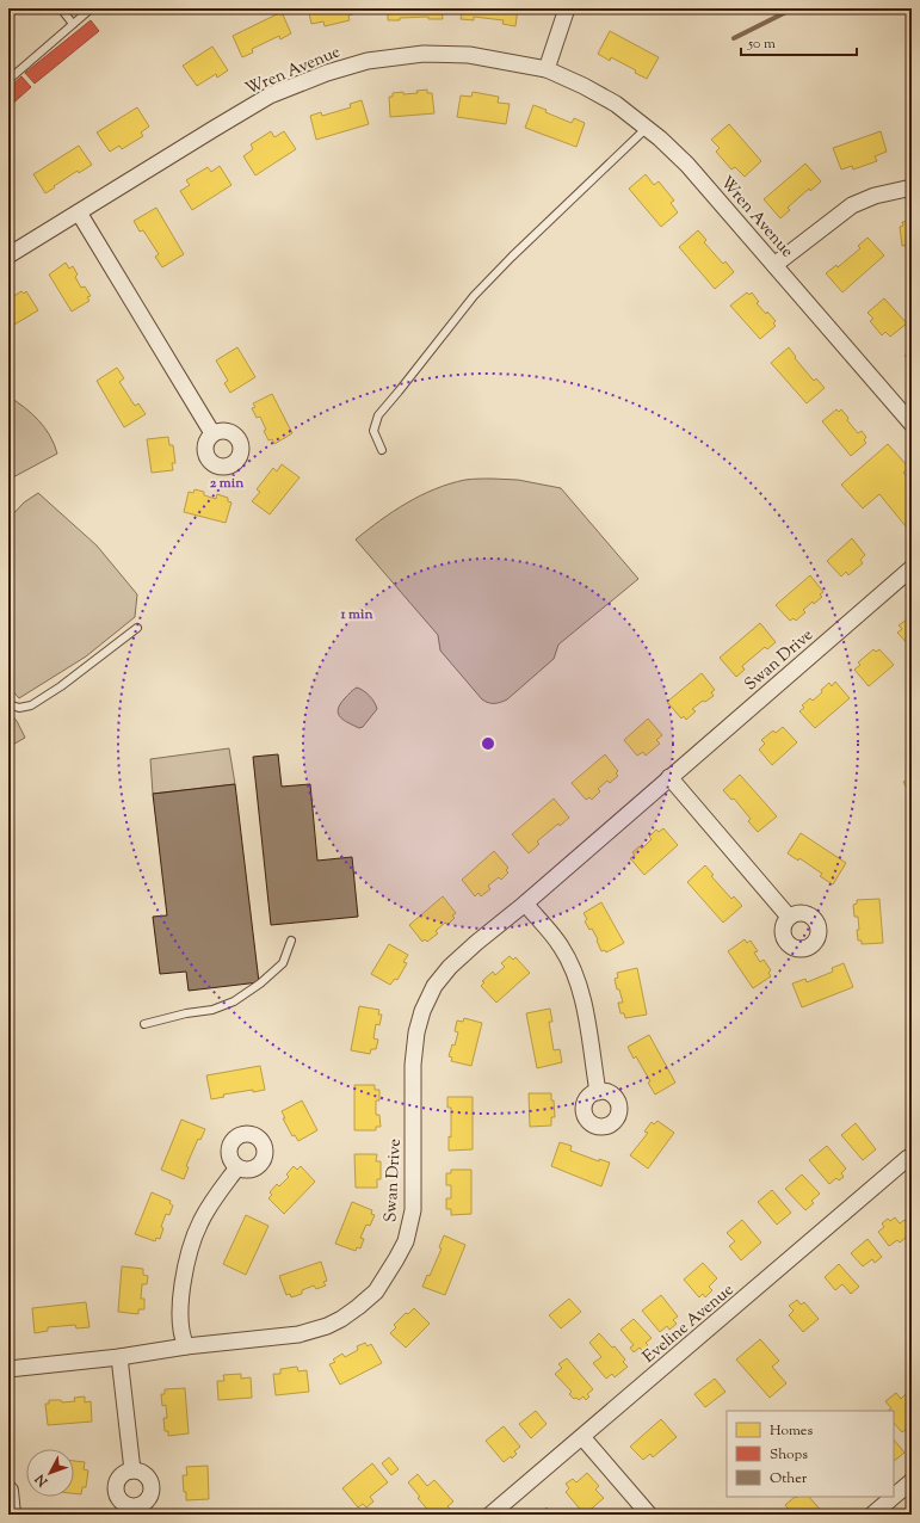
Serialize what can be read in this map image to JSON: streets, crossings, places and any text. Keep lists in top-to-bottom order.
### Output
{
  "streets": {
    "street": ["Wren Avenue", "Swan Drive", "Eveline Avenue"]
  },
  "legend": ["Homes", "Shops", "Other"],
  "scale_bar": "50 m",
  "north": "bottom left",
  "rings": ["2 min", "1 min"]
}
